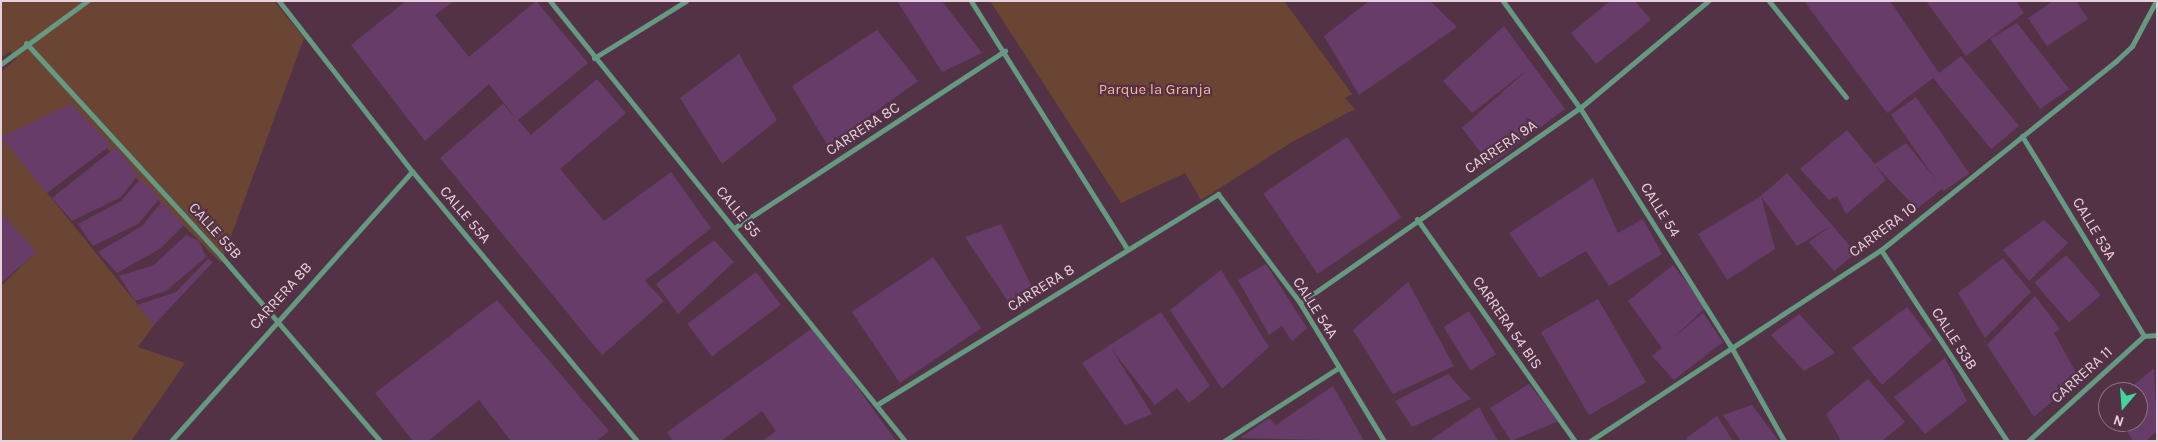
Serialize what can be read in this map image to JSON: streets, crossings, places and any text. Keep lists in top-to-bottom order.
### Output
{
  "streets": {
    "street": [
      "CARRERA 8C",
      "CARRERA 9A",
      "CALLE 54",
      "CALLE 55",
      "CALLE 55A",
      "CALLE 53A",
      "CARRERA 10",
      "CALLE 55B",
      "CARRERA 8",
      "CARRERA 8B",
      "CALLE 54A",
      "CARRERA 54 BIS",
      "CALLE 53B",
      "CARRERA 11"
    ]
  },
  "crossings": [
    ["CARRERA 8C", "CALLE 55"],
    ["CARRERA 9A", "CALLE 54"],
    ["CARRERA 9A", "CALLE 54A"],
    ["CARRERA 9A", "CARRERA 54 BIS"],
    ["CALLE 54", "CARRERA 10"],
    ["CALLE 55", "CARRERA 8"],
    ["CALLE 55A", "CARRERA 8B"],
    ["CALLE 53A", "CARRERA 10"],
    ["CALLE 53A", "CARRERA 11"],
    ["CARRERA 10", "CALLE 53B"],
    ["CALLE 55B", "CARRERA 8B"],
    ["CARRERA 8", "CALLE 54A"]
  ],
  "parks": ["Parque la Granja"],
  "north": "bottom"
}
